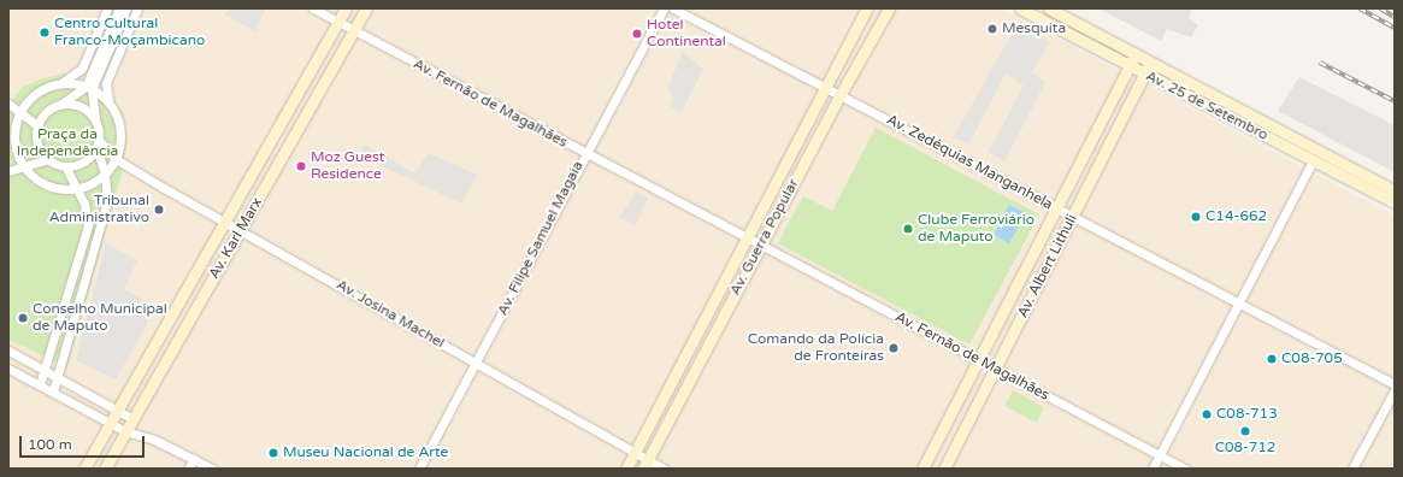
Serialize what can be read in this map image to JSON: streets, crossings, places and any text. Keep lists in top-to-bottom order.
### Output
{
  "streets": {
    "street": [
      "Av. Fernão de Magalhães",
      "Av. 25 de Setembro",
      "Av. Zedéquias Manganhela",
      "Av. Guerra Popular",
      "Av. Karl Marx",
      "Av. Filipe Samuel Magaia",
      "Av. Albert Lithuli",
      "Av. Josina Machel"
    ]
  },
  "crossings": [
    ["Av. Fernão de Magalhães", "Av. Guerra Popular"],
    ["Av. Fernão de Magalhães", "Av. Karl Marx"],
    ["Av. Fernão de Magalhães", "Av. Filipe Samuel Magaia"],
    ["Av. Fernão de Magalhães", "Av. Albert Lithuli"],
    ["Av. 25 de Setembro", "Av. Albert Lithuli"],
    ["Av. Zedéquias Manganhela", "Av. Guerra Popular"],
    ["Av. Zedéquias Manganhela", "Av. Albert Lithuli"],
    ["Av. Guerra Popular", "Av. Josina Machel"],
    ["Av. Karl Marx", "Av. Josina Machel"],
    ["Av. Filipe Samuel Magaia", "Av. Josina Machel"]
  ],
  "parks": ["Praça da Independência"],
  "places": [
    "Mesquita",
    "Centro Cultural Franco-Moçambicano",
    "Hotel Continental",
    "Moz Guest Residence",
    "Tribunal Administrativo",
    "C14-662",
    "Clube Ferroviário de Maputo",
    "Conselho Municipal de Maputo",
    "Comando da Polícia de Fronteiras",
    "C08-705",
    "C08-713",
    "C08-712",
    "Museu Nacional de Arte"
  ],
  "scale_bar": "100 m"
}
